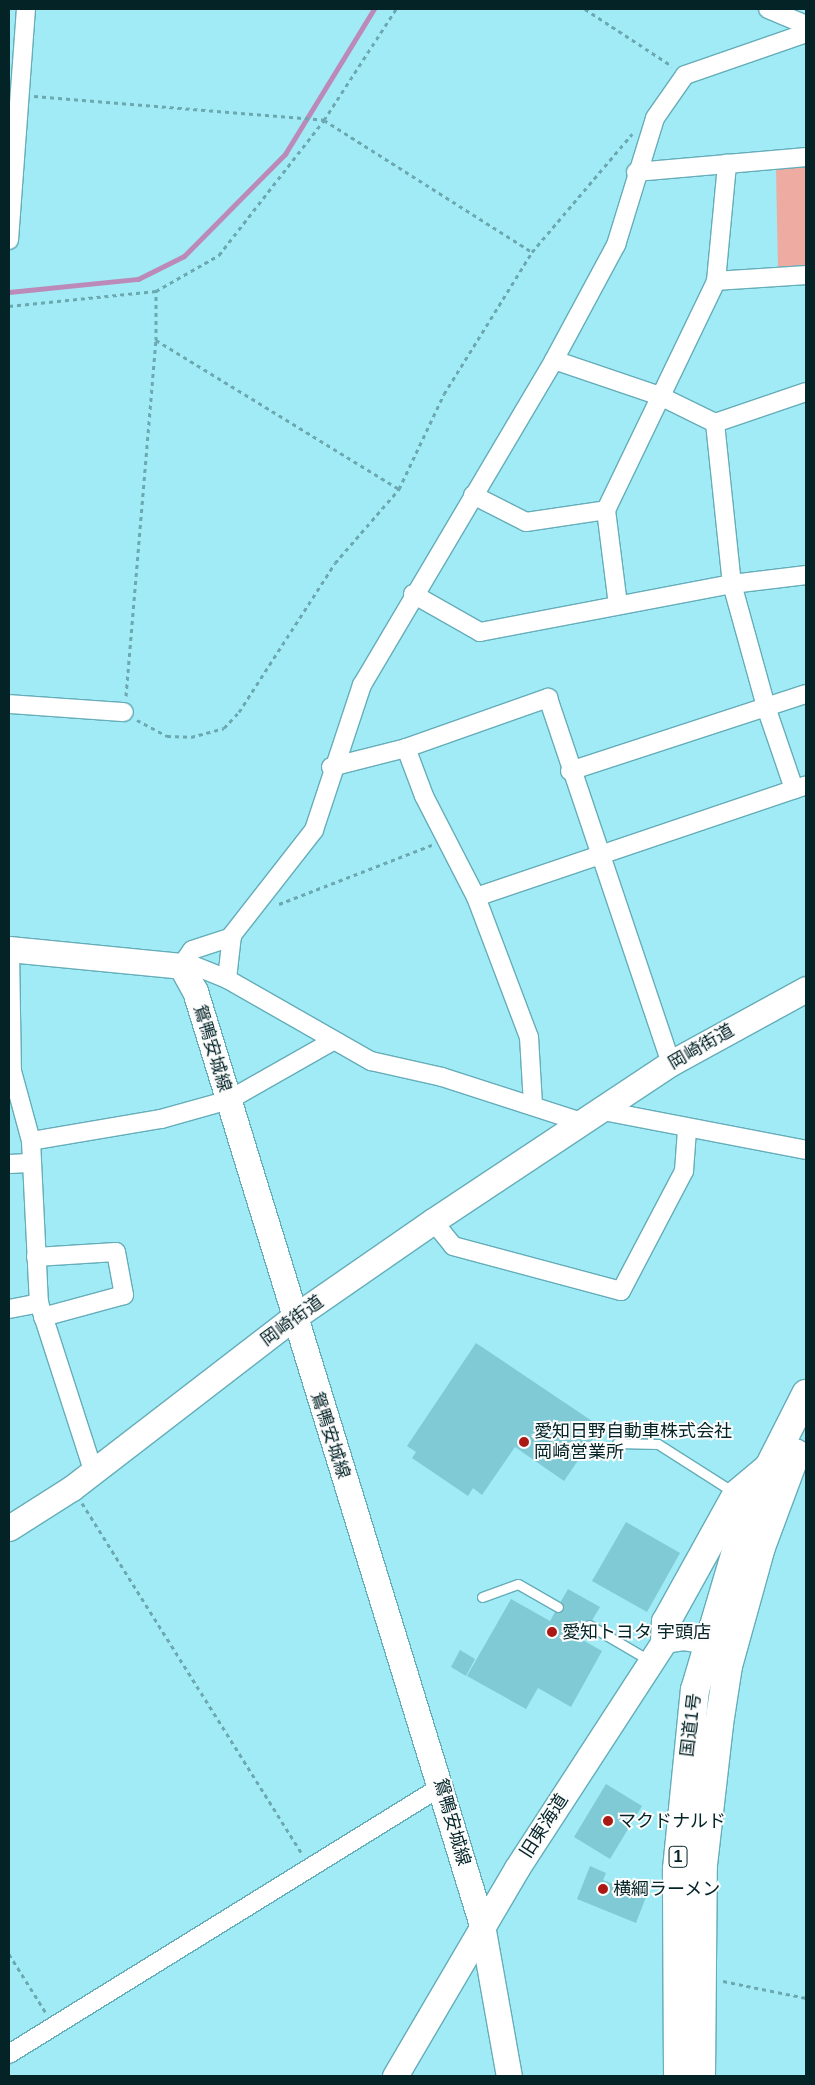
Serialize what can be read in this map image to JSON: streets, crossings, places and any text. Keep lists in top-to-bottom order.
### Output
{
  "streets": {
    "highway": ["国道1号", "1"],
    "street": ["岡崎街道", "鴛鴨安城線", "旧東海道"]
  },
  "crossings": [
    ["岡崎街道", "鴛鴨安城線"],
    ["鴛鴨安城線", "旧東海道"]
  ],
  "places": [
    "愛知日野自動車株式会社 岡崎営業所",
    "愛知トヨタ 宇頭店",
    "マクドナルド",
    "横綱ラーメン"
  ]
}
